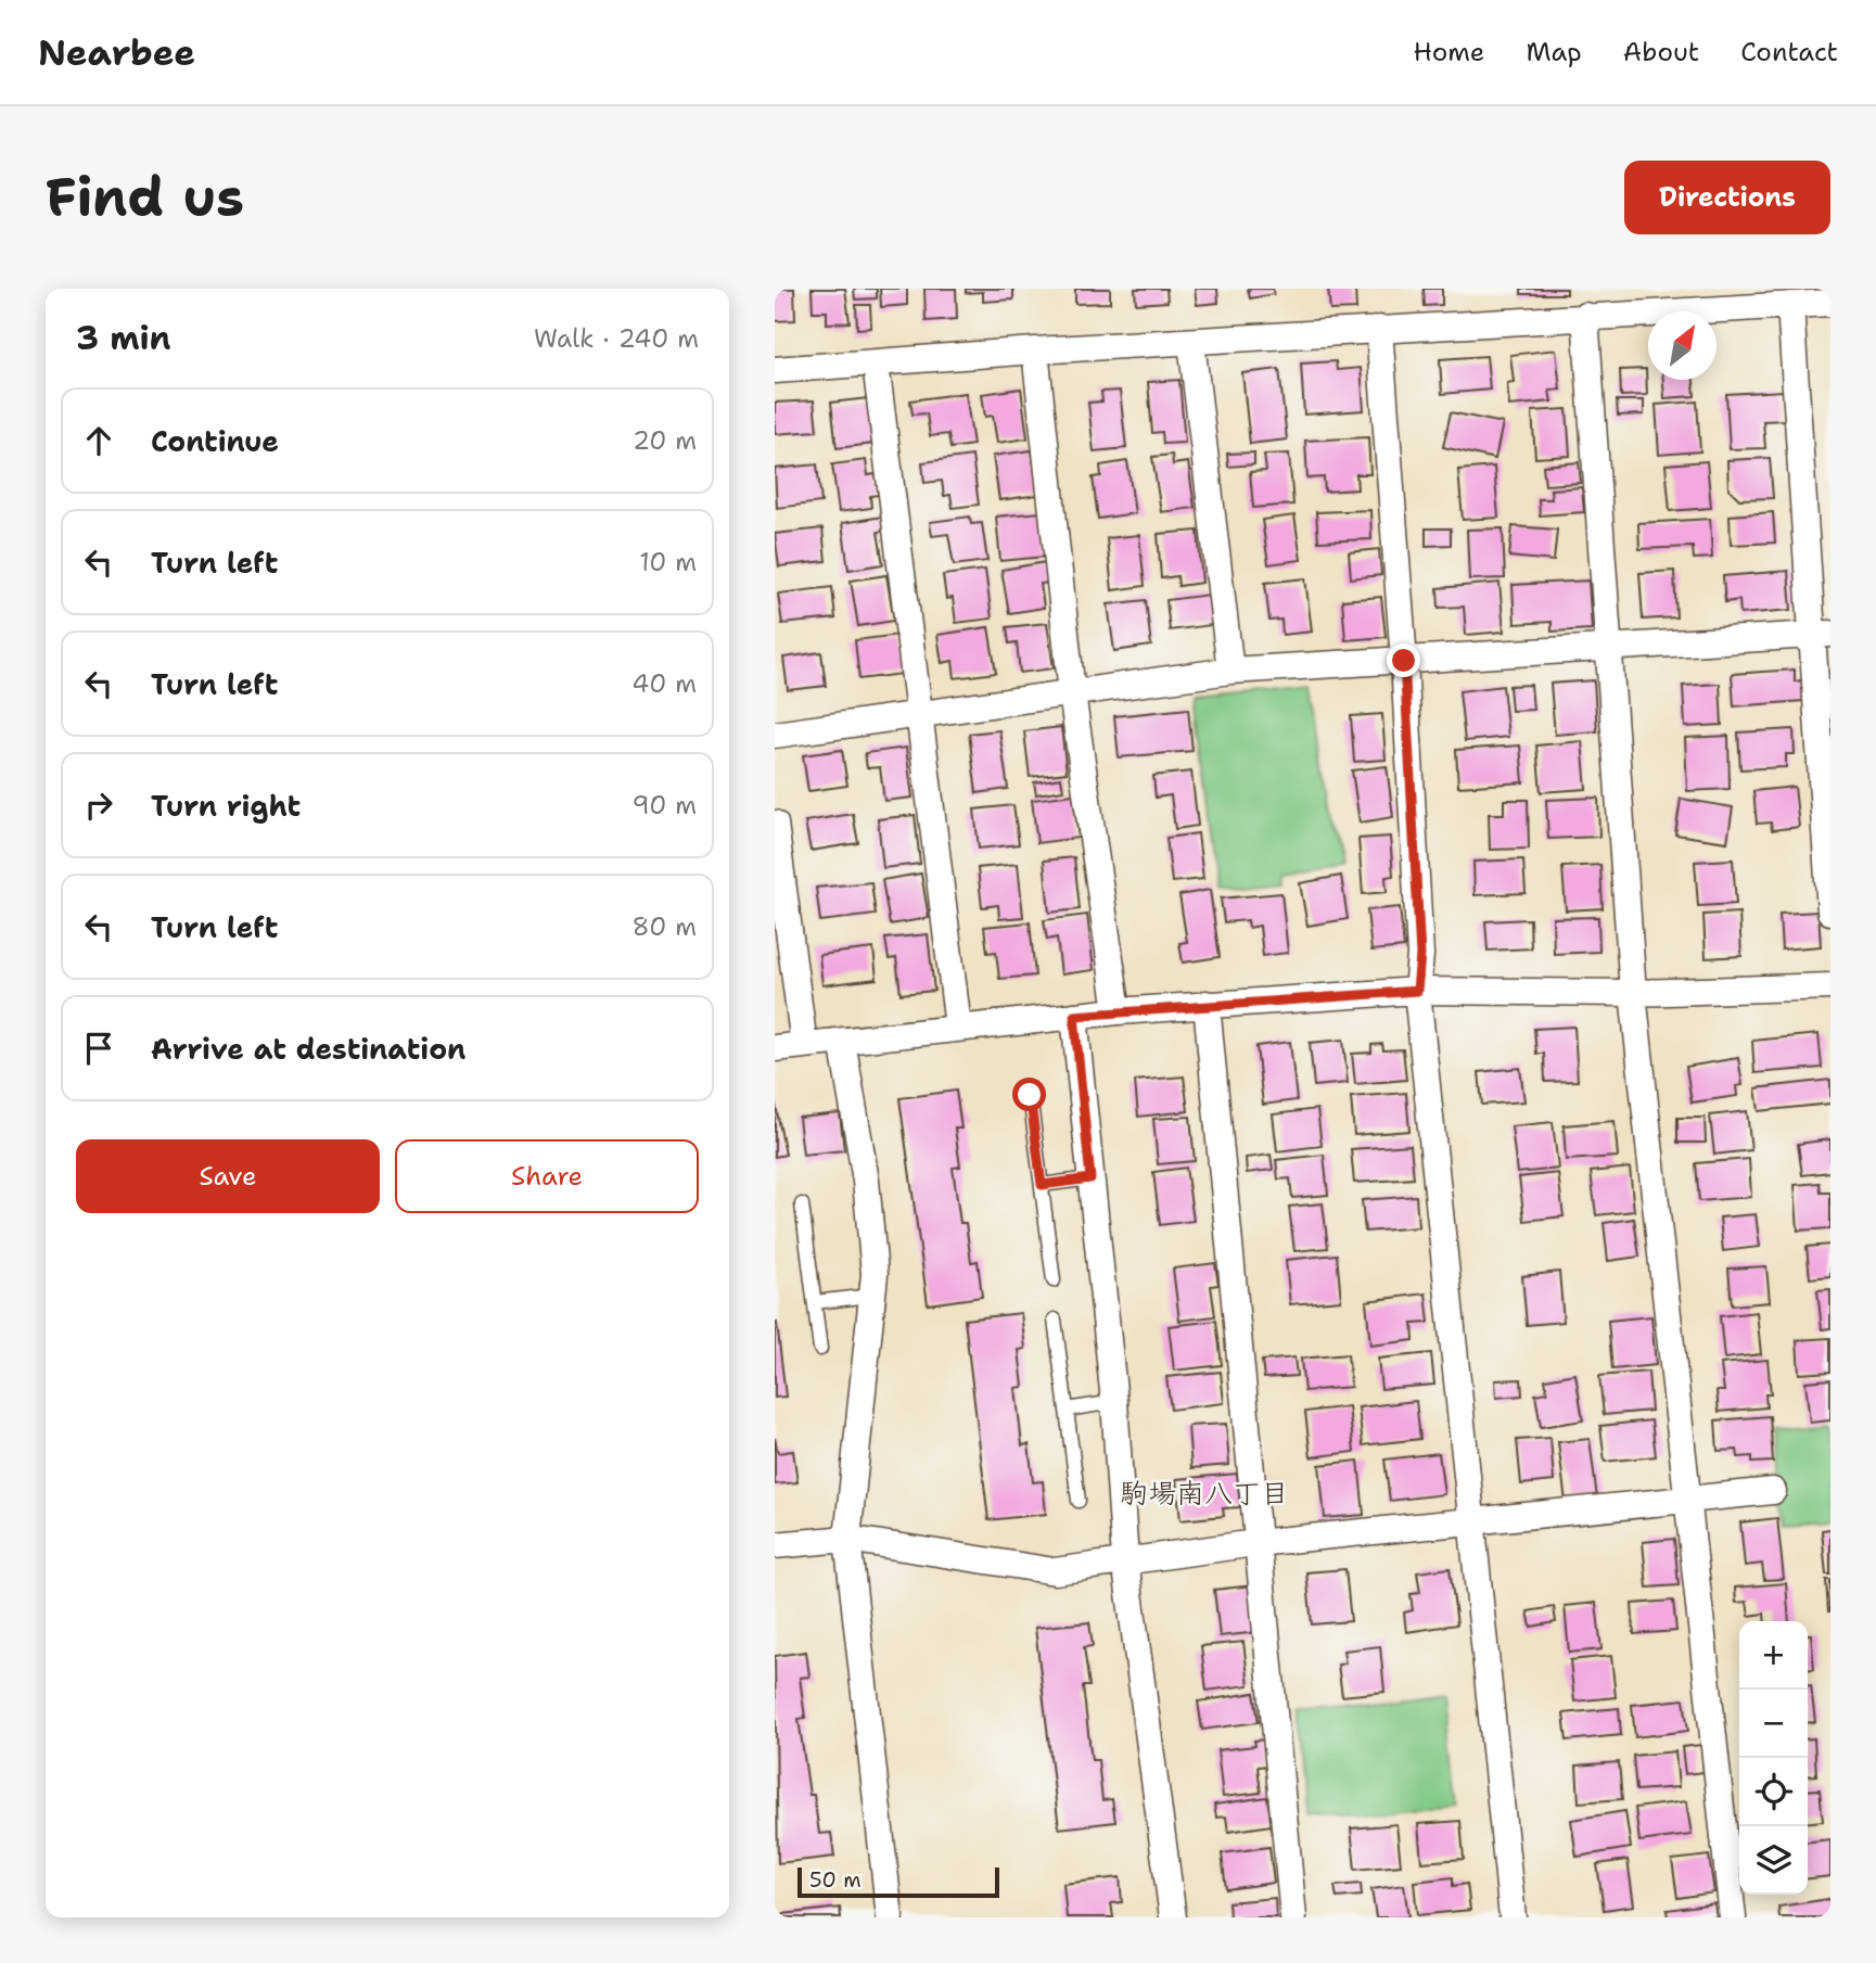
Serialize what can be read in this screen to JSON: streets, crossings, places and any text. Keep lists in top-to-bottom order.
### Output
{
  "districts": ["駒場南八丁目"],
  "scale_bar": "50 m",
  "north": "top right",
  "page": {
    "header": "Nearbee",
    "nav": [
      "Home",
      "Map",
      "About",
      "Contact"
    ],
    "buttons": [
      "Directions",
      ["Save", "Share"]
    ],
    "title": "Find us",
    "heading": ["3 min", "Walk · 240 m"],
    "list": [
      ["Continue", "20 m"],
      ["Turn left", "10 m"],
      ["Turn left", "40 m"],
      ["Turn right", "90 m"],
      ["Turn left", "80 m"],
      "Arrive at destination"
    ],
    "map_buttons": ["+", "−"],
    "scale": "50 m"
  }
}
